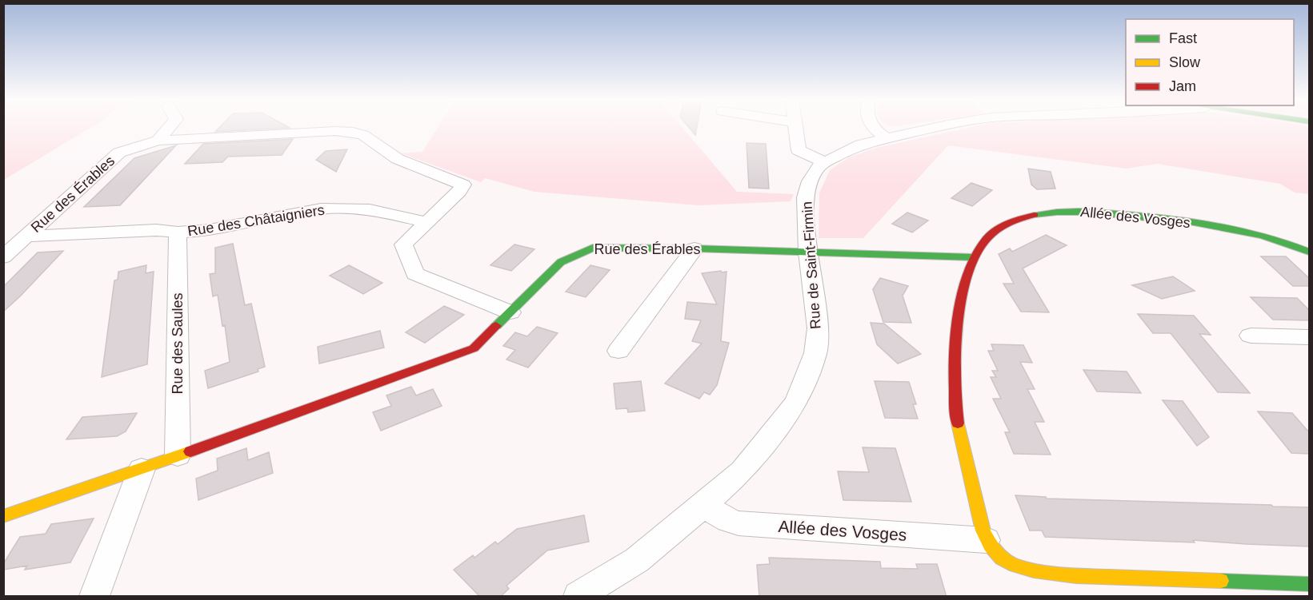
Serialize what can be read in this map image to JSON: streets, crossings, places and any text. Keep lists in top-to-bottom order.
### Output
{
  "streets": {
    "street": [
      "Rue des Érables",
      "Allée des Vosges",
      "Rue des Châtaigniers",
      "Rue de Saint-Firmin",
      "Rue des Saules"
    ]
  },
  "crossings": [
    ["Rue des Érables", "Rue des Châtaigniers"],
    ["Rue des Érables", "Rue de Saint-Firmin"],
    ["Rue des Érables", "Rue des Saules"],
    ["Allée des Vosges", "Rue de Saint-Firmin"],
    ["Rue des Châtaigniers", "Rue des Saules"]
  ],
  "legend": ["Fast", "Slow", "Jam"]
}
